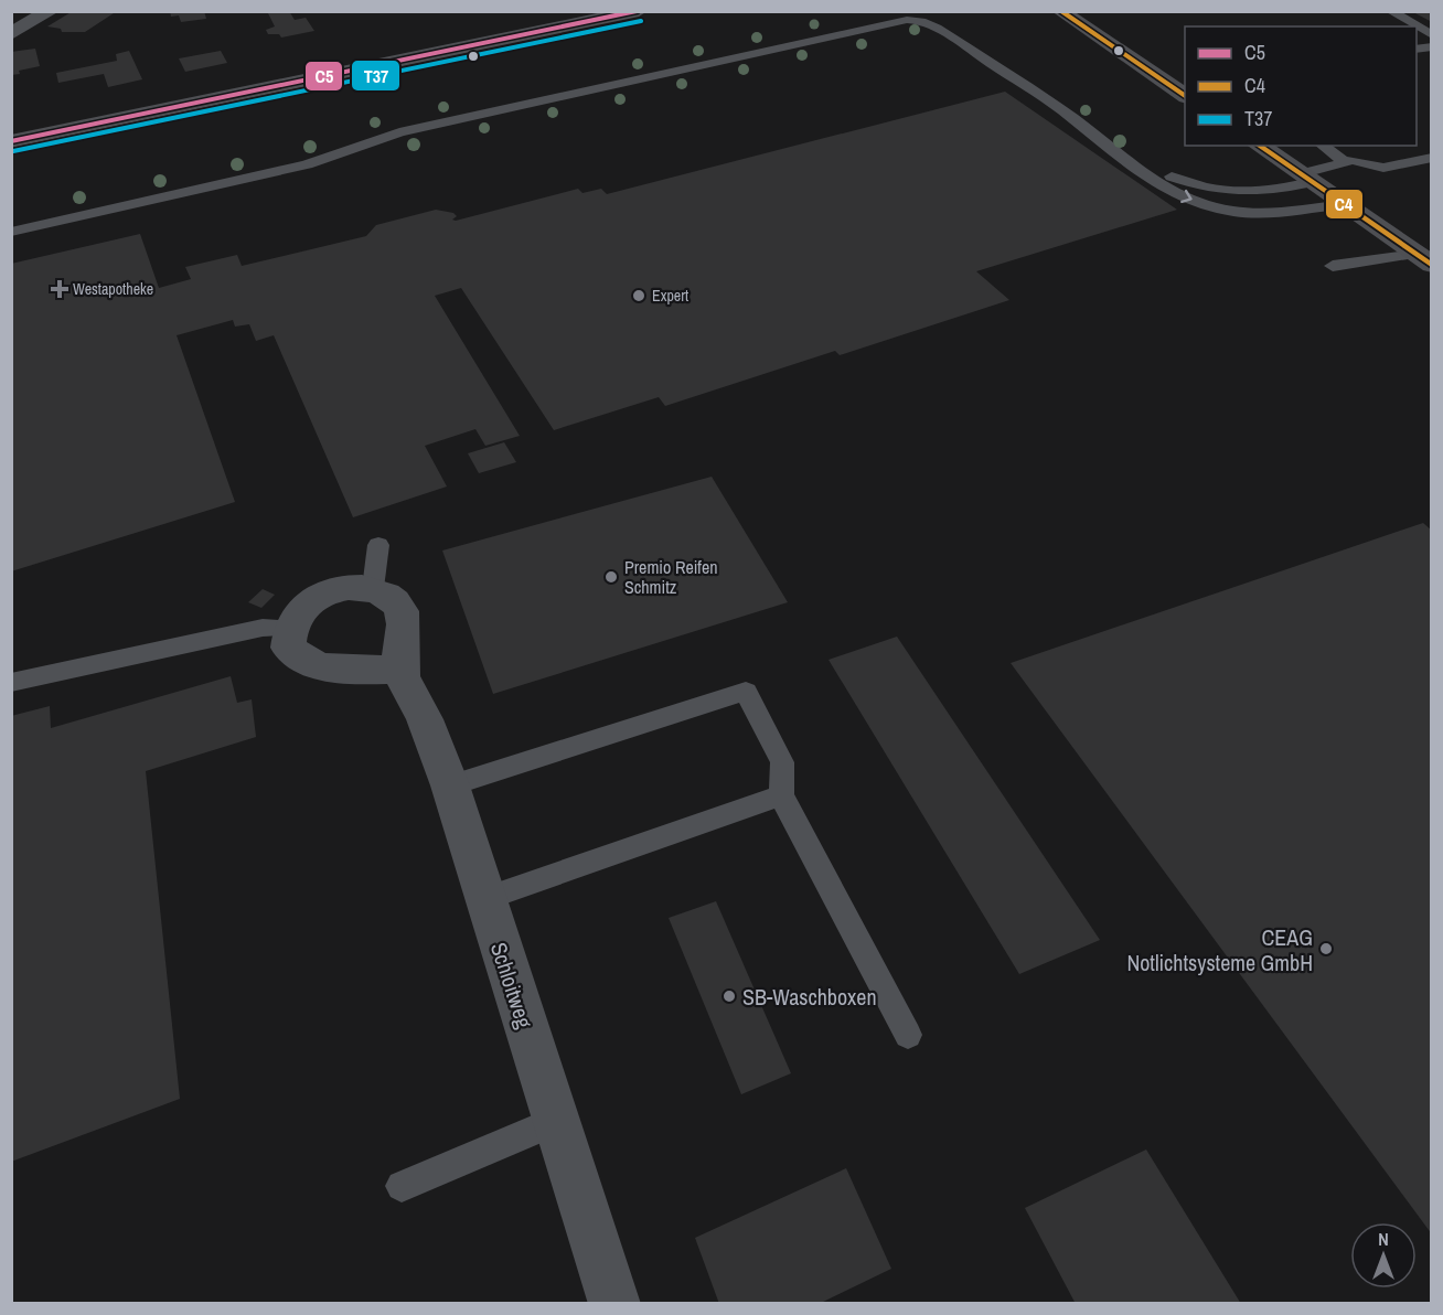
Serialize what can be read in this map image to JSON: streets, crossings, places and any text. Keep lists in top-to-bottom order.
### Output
{
  "streets": {
    "street": ["Schloitweg"]
  },
  "places": {
    "health": ["Westapotheke"],
    "other": [
      "Expert",
      "Premio Reifen Schmitz",
      "CEAG Notlichtsysteme GmbH",
      "SB-Waschboxen"
    ]
  },
  "lines": ["transit line C5", "transit line C4", "transit line T37"],
  "legend": ["C5", "C4", "T37"],
  "north": "top"
}
